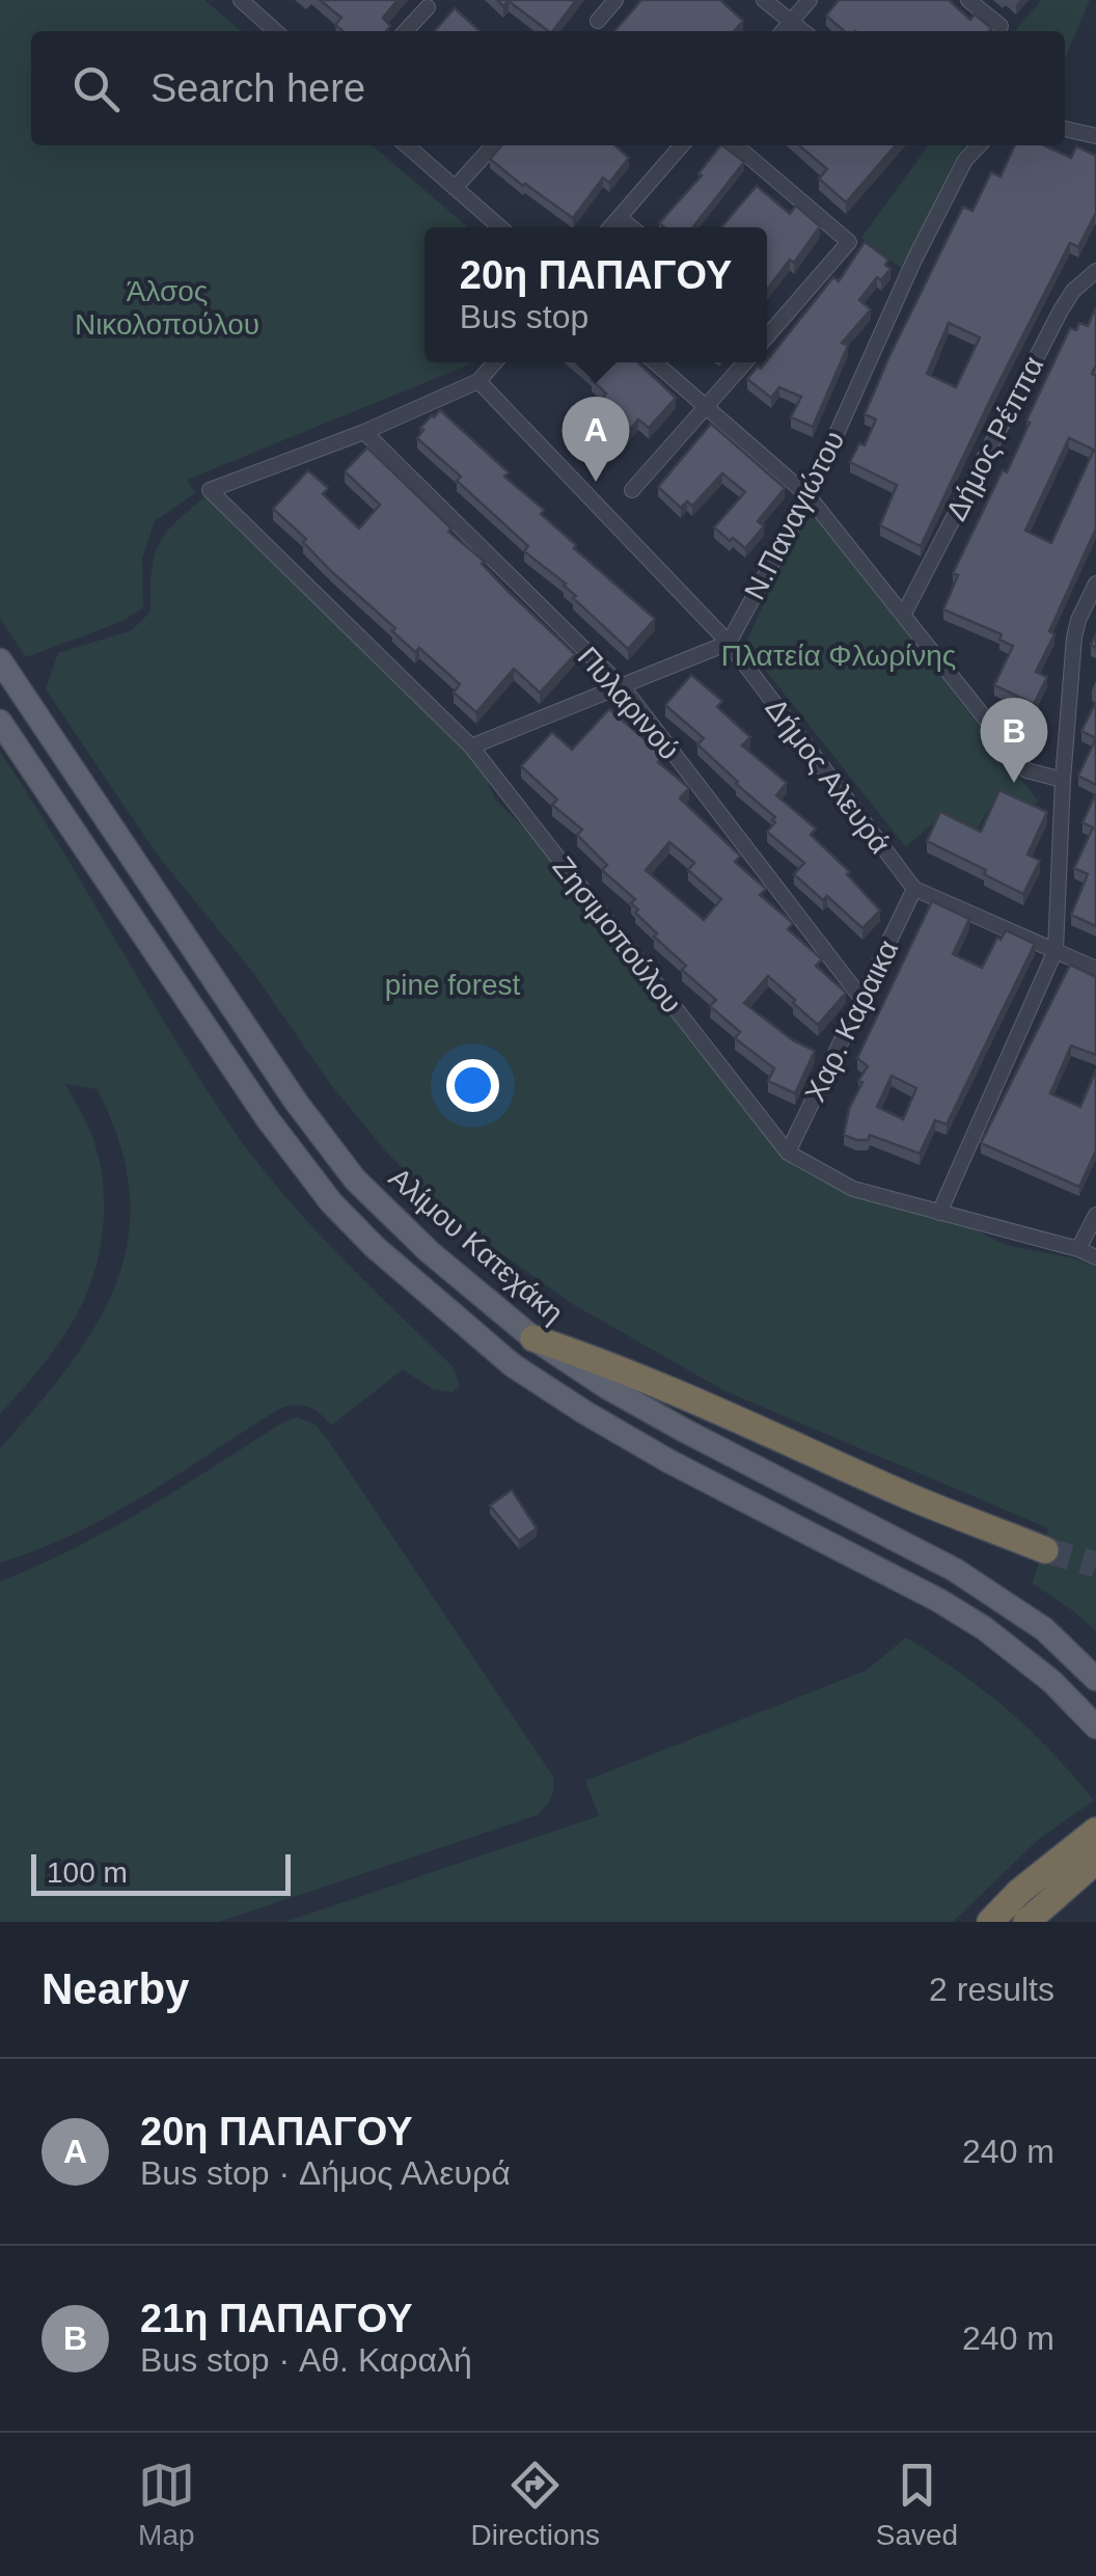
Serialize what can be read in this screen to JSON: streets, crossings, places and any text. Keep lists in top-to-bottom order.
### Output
{
  "streets": {
    "main road": ["Αλίμου Κατεχάκη"],
    "street": [
      "Δήμος Ρέππα",
      "Ν.Παναγιώτου",
      "Πυλαρινού",
      "Δήμος Αλευρά",
      "Ζησιμοπούλου",
      "Χαρ. Καραικα"
    ]
  },
  "crossings": [
    ["Ν.Παναγιώτου", "Δήμος Αλευρά"],
    ["Πυλαρινού", "Ζησιμοπούλου"],
    ["Πυλαρινού", "Χαρ. Καραικα"],
    ["Δήμος Αλευρά", "Χαρ. Καραικα"],
    ["Ζησιμοπούλου", "Χαρ. Καραικα"]
  ],
  "parks": ["Άλσος Νικολοπούλου", "Πλατεία Φλωρίνης", "pine forest"],
  "scale_bar": "100 m",
  "page": {
    "search": "Search here",
    "popup": ["20η ΠΑΠΑΓΟΥ", "Bus stop"],
    "pins": ["A", "B"],
    "scale": "100 m",
    "heading": ["Nearby", "2 results"],
    "list": [
      {
        "mark": "A",
        "name": "20η ΠΑΠΑΓΟΥ",
        "note": "Bus stop · Δήμος Αλευρά",
        "value": "240 m"
      },
      {
        "mark": "B",
        "name": "21η ΠΑΠΑΓΟΥ",
        "note": "Bus stop · Αθ. Καραλή",
        "value": "240 m"
      }
    ],
    "nav": ["Map", "Directions", "Saved"]
  }
}
